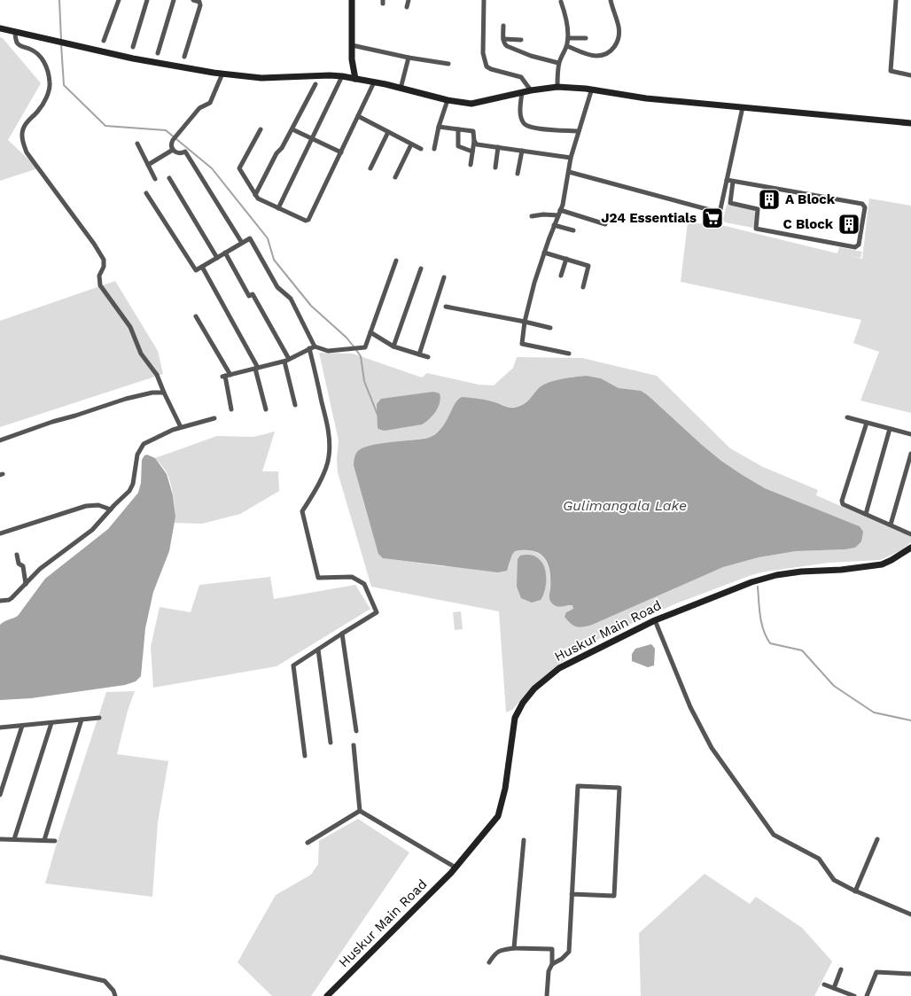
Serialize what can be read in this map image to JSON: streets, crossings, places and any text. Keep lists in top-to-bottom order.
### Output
{
  "streets": {
    "street": ["Huskur Main Road"]
  },
  "water": ["Gulimangala Lake"],
  "places": {
    "building": ["A Block", "C Block"],
    "supermarket": ["J24 Essentials"]
  }
}
